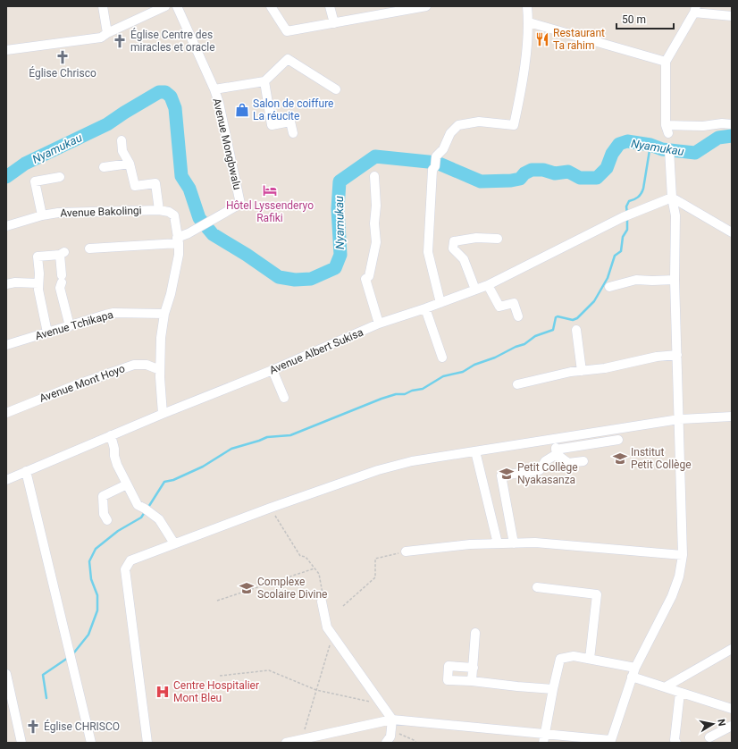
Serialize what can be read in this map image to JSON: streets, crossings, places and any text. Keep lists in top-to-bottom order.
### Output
{
  "streets": {
    "street": [
      "Avenue Mongbwalu",
      "Avenue Bakolingi",
      "Avenue Tchikapa",
      "Avenue Albert Sukisa",
      "Avenue Mont Hoyo"
    ]
  },
  "crossings": [
    ["Avenue Mongbwalu", "Avenue Bakolingi"]
  ],
  "water": ["Nyamukau"],
  "places": {
    "restaurant": ["Restaurant Ta rahim"],
    "church": ["Église Centre des miracles et oracle", "Église Chrisco", "Église CHRISCO"],
    "shop": ["Salon de coiffure La réucite"],
    "hotel": ["Hôtel Lyssenderyo Rafiki"],
    "school or university": ["Institut Petit Collège", "Petit Collège Nyakasanza", "Complexe Scolaire Divine"],
    "hospital": ["Centre Hospitalier Mont Bleu"]
  },
  "scale_bar": "50 m",
  "north": "right"
}
